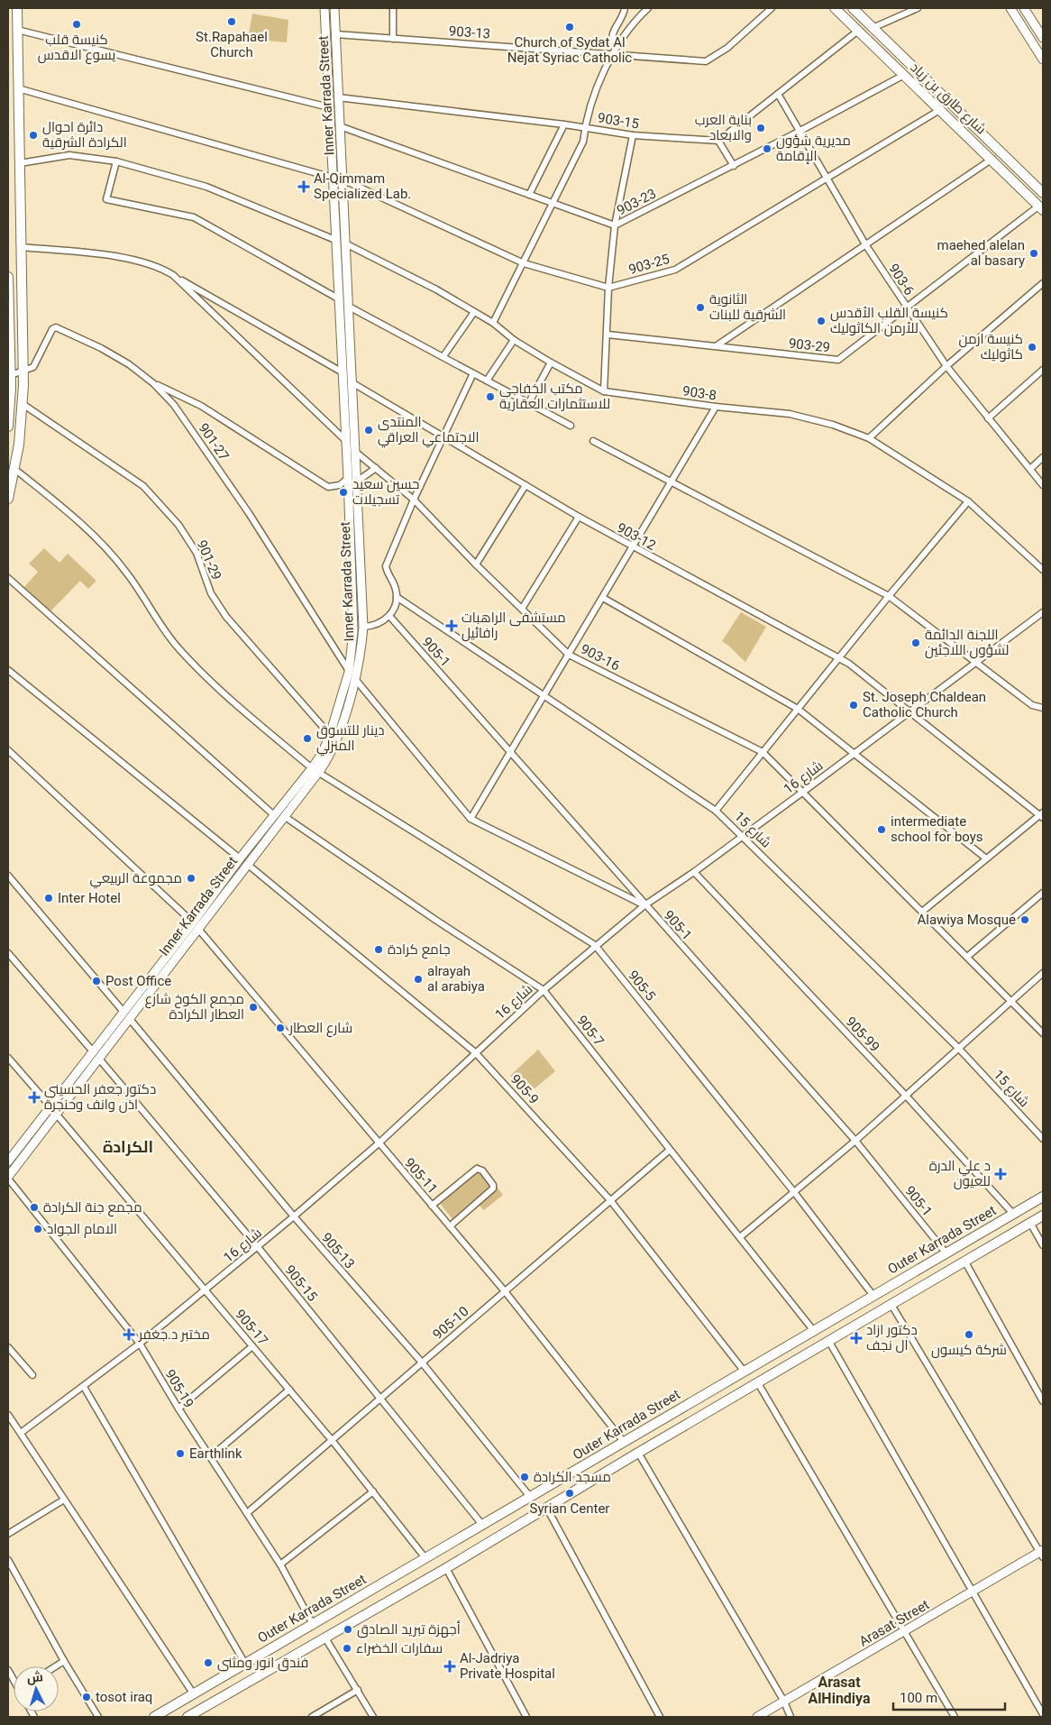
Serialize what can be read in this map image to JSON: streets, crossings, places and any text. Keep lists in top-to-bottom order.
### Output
{
  "streets": {
    "main road": [
      "Inner Karrada Street",
      "شارع طارق بن زياد",
      "Outer Karrada Street",
      "Arasat Street"
    ],
    "street": [
      "903-13",
      "903-15",
      "903-23",
      "903-25",
      "903-6",
      "903-29",
      "903-8",
      "901-27",
      "903-12",
      "901-29",
      "905-1",
      "903-16",
      "شارع 16",
      "شارع 15",
      "905-5",
      "905-7",
      "905-99",
      "905-9",
      "905-11",
      "905-13",
      "905-15",
      "905-10",
      "905-17",
      "905-19"
    ]
  },
  "crossings": [
    ["903-13", "Inner Karrada Street"],
    ["Inner Karrada Street", "903-15"],
    ["Inner Karrada Street", "903-23"],
    ["Inner Karrada Street", "903-8"],
    ["Inner Karrada Street", "901-27"],
    ["Inner Karrada Street", "903-12"],
    ["Inner Karrada Street", "901-29"],
    ["Inner Karrada Street", "903-16"],
    ["Inner Karrada Street", "905-5"],
    ["Inner Karrada Street", "905-7"],
    ["Inner Karrada Street", "905-9"],
    ["Inner Karrada Street", "905-11"],
    ["Inner Karrada Street", "905-13"],
    ["Inner Karrada Street", "905-15"],
    ["Inner Karrada Street", "905-17"],
    ["Inner Karrada Street", "905-19"],
    ["شارع طارق بن زياد", "903-23"],
    ["شارع طارق بن زياد", "903-25"],
    ["شارع طارق بن زياد", "903-29"],
    ["903-23", "903-6"],
    ["903-25", "903-6"],
    ["903-6", "903-29"],
    ["903-12", "شارع 16"],
    ["905-1", "شارع 16"],
    ["905-1", "Outer Karrada Street"],
    ["903-16", "شارع 16"],
    ["شارع 16", "شارع 15"],
    ["شارع 16", "905-5"],
    ["شارع 16", "905-7"],
    ["شارع 16", "905-99"],
    ["شارع 16", "905-9"],
    ["شارع 16", "905-11"],
    ["شارع 16", "905-13"],
    ["شارع 16", "905-15"],
    ["شارع 16", "905-17"],
    ["شارع 16", "905-19"],
    ["905-5", "Outer Karrada Street"],
    ["905-7", "Outer Karrada Street"],
    ["905-7", "905-10"],
    ["905-99", "Outer Karrada Street"],
    ["905-9", "Outer Karrada Street"],
    ["905-9", "905-10"],
    ["905-11", "Outer Karrada Street"],
    ["905-11", "905-10"],
    ["Outer Karrada Street", "905-13"],
    ["Outer Karrada Street", "905-15"],
    ["Outer Karrada Street", "905-17"],
    ["Outer Karrada Street", "905-19"],
    ["905-13", "905-10"],
    ["905-15", "905-10"],
    ["905-10", "905-17"],
    ["905-10", "905-19"]
  ],
  "districts": ["الكرادة", "Arasat AlHindiya"],
  "places": {
    "other": [
      "St.Rapahael Church",
      "كنيسة قلب يسوع الاقدس",
      "Church of Sydat Al Nejat Syriac Catholic",
      "بناية العرب والابعاد",
      "دائرة احوال الكرادة الشرقية",
      "مديرية شؤون الإقامة",
      "maehed alelan al basary",
      "الثانوية الشرقية للبنات",
      "كنيسة القلب الأقدس للأرمن الكاثوليك",
      "كنيسة ارمن كاثوليك",
      "مكتب الخفاجي للاستثمارات العقارية",
      "المنتدى الاجتماعي العراقي",
      "حسين سعيد تسجيلات",
      "اللجنة الدائمة لشؤون اللاجئين",
      "St. Joseph Chaldean Catholic Church",
      "دينار للتسوق المنزلي",
      "intermediate school for boys",
      "مجموعة الربيعي",
      "Inter Hotel",
      "Alawiya Mosque",
      "جامع كرادة",
      "alrayah al arabiya",
      "Post Office",
      "مجمع الكوخ شارع العطار الكرادة",
      "شارع العطار",
      "مجمع جنة الكرادة",
      "الامام الجواد",
      "شركة كيسون",
      "Earthlink",
      "مسجد الكرادة",
      "Syrian Center",
      "أجهزة تبريد الصادق",
      "سفارات الخضراء",
      "فندق انور ومثنى",
      "tosot iraq"
    ],
    "health": [
      "Al-Qimmam Specialized Lab.",
      "مستشفى الراهبات رافائيل",
      "دكتور جعفر الحسيني اذن وانف وحنجرة",
      "د علي الدرة للعيون",
      "مختبر د.جغفر",
      "دكتور ازاد ال نجف",
      "Al-Jadriya Private Hospital"
    ]
  },
  "scale_bar": "100 m",
  "north": "top"
}
